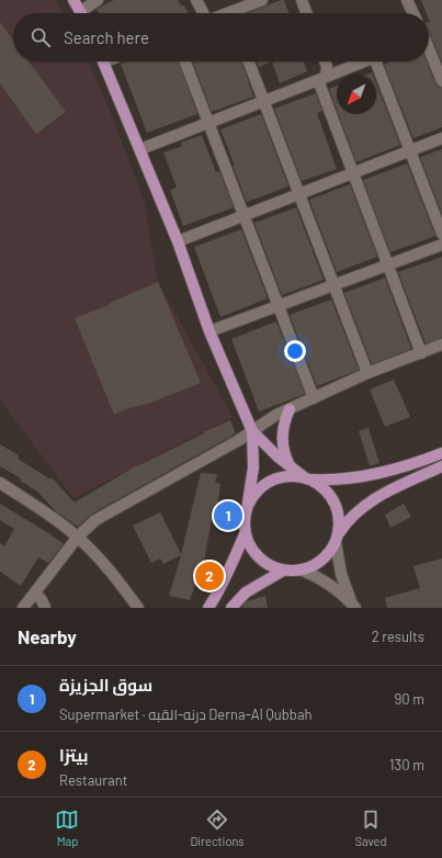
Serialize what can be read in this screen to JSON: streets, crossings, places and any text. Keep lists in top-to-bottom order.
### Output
{
  "north": "bottom left",
  "page": {
    "search": "Search here",
    "pins": ["1", "2"],
    "heading": ["Nearby", "2 results"],
    "list": [
      {
        "mark": "1",
        "name": "سوق الجزيزة",
        "note": "Supermarket · درنه-القبه Derna-Al Qubbah",
        "value": "90 m"
      },
      {
        "mark": "2",
        "name": "بيتزا",
        "note": "Restaurant",
        "value": "130 m"
      }
    ],
    "nav": ["Map", "Directions", "Saved"]
  }
}
